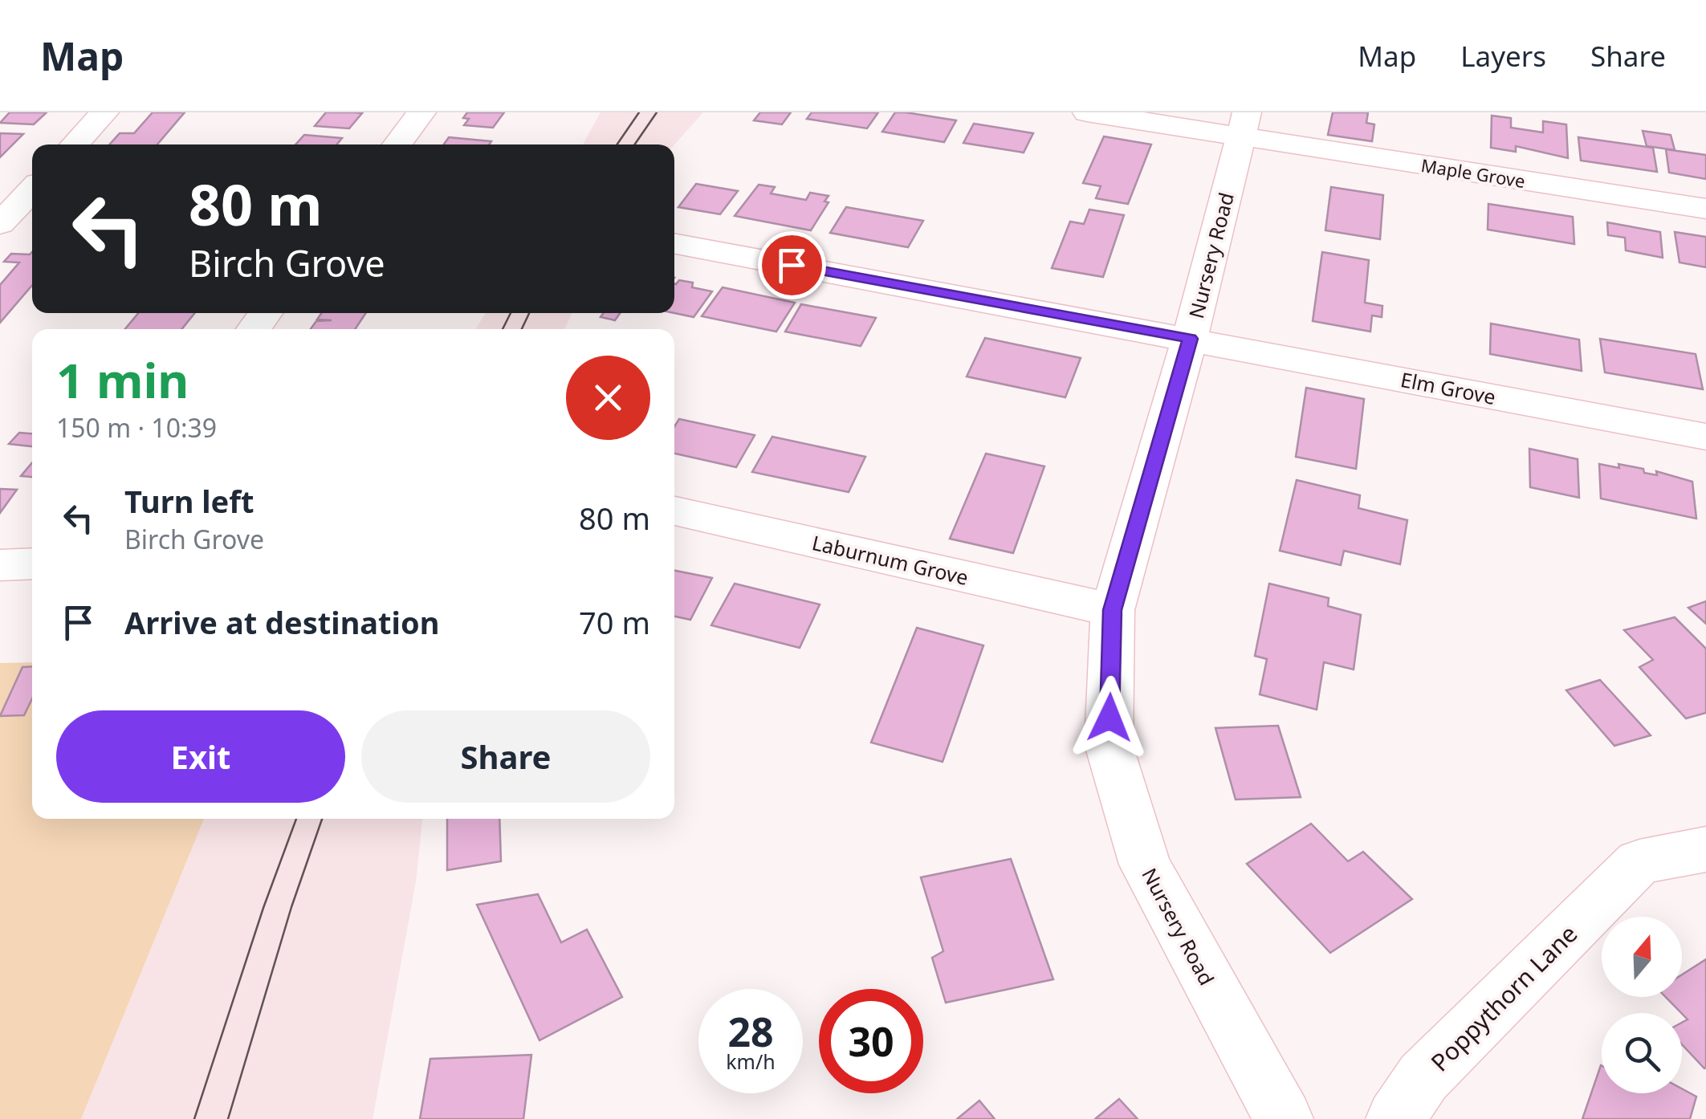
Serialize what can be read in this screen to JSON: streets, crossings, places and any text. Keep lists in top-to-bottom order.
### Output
{
  "streets": {
    "street": [
      "Maple Grove",
      "Nursery Road",
      "Elm Grove",
      "Laburnum Grove",
      "Poppythorn Lane"
    ]
  },
  "crossings": [
    ["Maple Grove", "Nursery Road"],
    ["Nursery Road", "Elm Grove"],
    ["Nursery Road", "Laburnum Grove"]
  ],
  "north": "top",
  "page": {
    "header": "Map",
    "nav": ["Map", "Layers", "Share"],
    "turn": ["80 m", "Birch Grove"],
    "heading": ["1 min", "150 m · 10:39"],
    "list": [
      {
        "name": "Turn left",
        "note": "Birch Grove",
        "value": "80 m"
      },
      {
        "name": "Arrive at destination",
        "value": "70 m"
      }
    ],
    "buttons": ["Exit", "Share"],
    "speed": "28 km/h",
    "limit": "30"
  }
}
